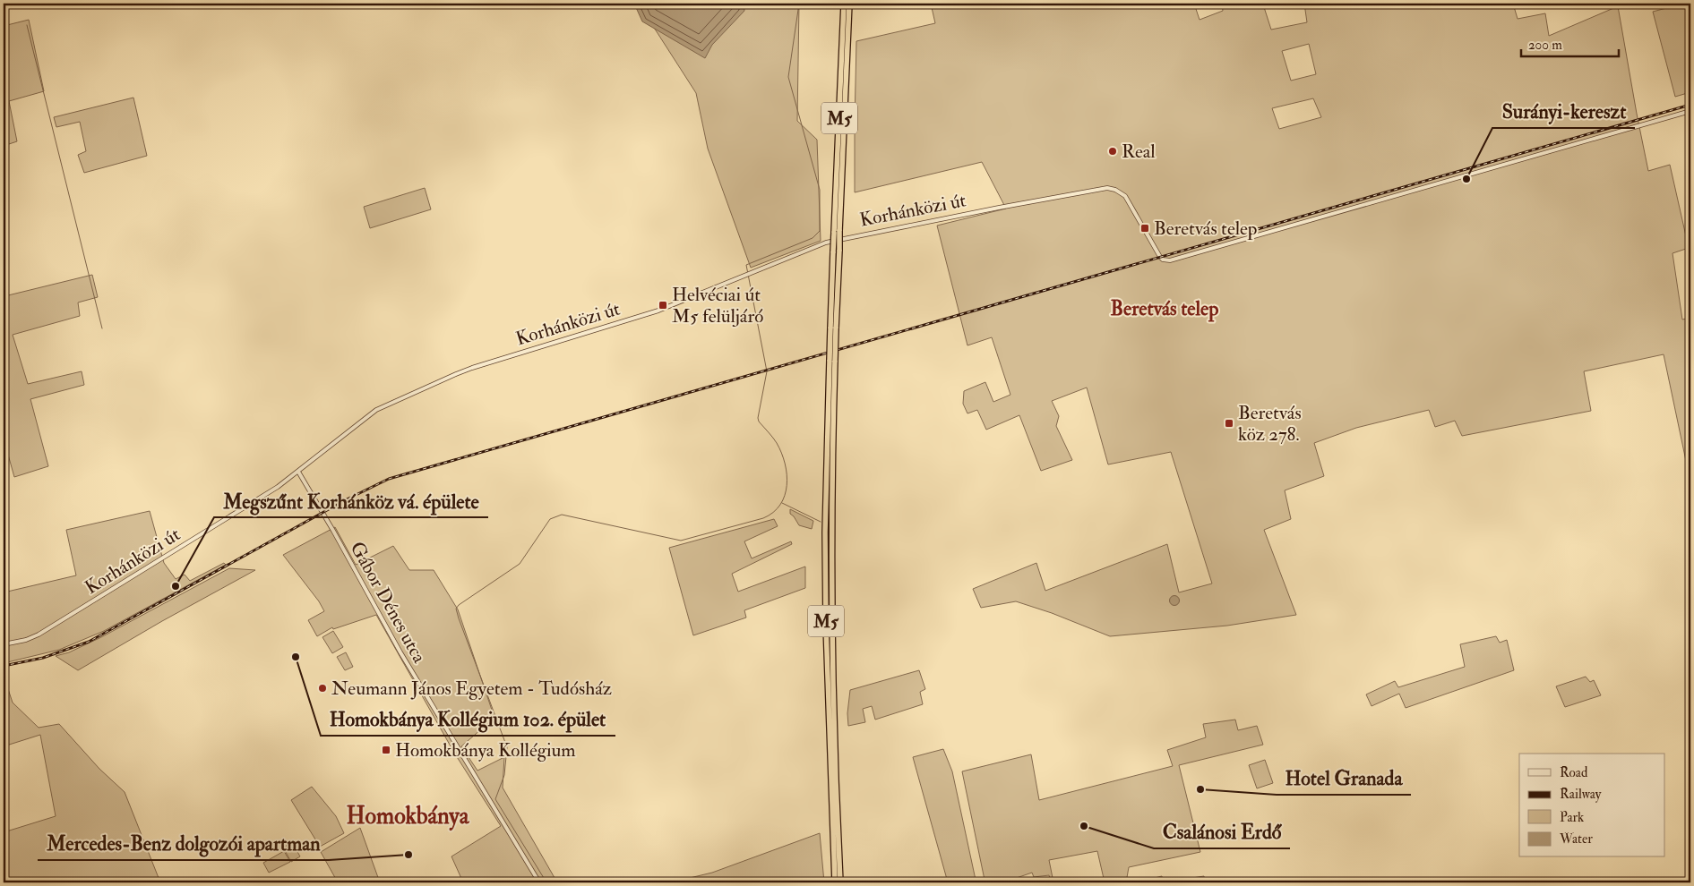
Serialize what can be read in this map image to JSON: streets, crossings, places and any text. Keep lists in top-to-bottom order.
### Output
{
  "streets": {
    "highway": ["M5"],
    "street": ["Korhánközi út", "Gábor Dénes utca"]
  },
  "crossings": [
    ["Korhánközi út", "Gábor Dénes utca"]
  ],
  "districts": ["Beretvás telep", "Homokbánya"],
  "places": {
    "other": [
      "Real",
      "Surányi-kereszt",
      "Megszűnt Korhánköz vá. épülete",
      "Homokbánya Kollégium 102. épület",
      "Neumann János Egyetem - Tudósház",
      "Hotel Granada",
      "Csalánosi Erdő",
      "Mercedes-Benz dolgozói apartman"
    ],
    "transit": [
      "Beretvás telep",
      "Helvéciai út M5 felüljáró",
      "Beretvás köz 278.",
      "Homokbánya Kollégium"
    ]
  },
  "legend": [
    "Road",
    "Railway",
    "Park",
    "Water"
  ],
  "scale_bar": "200 m"
}
